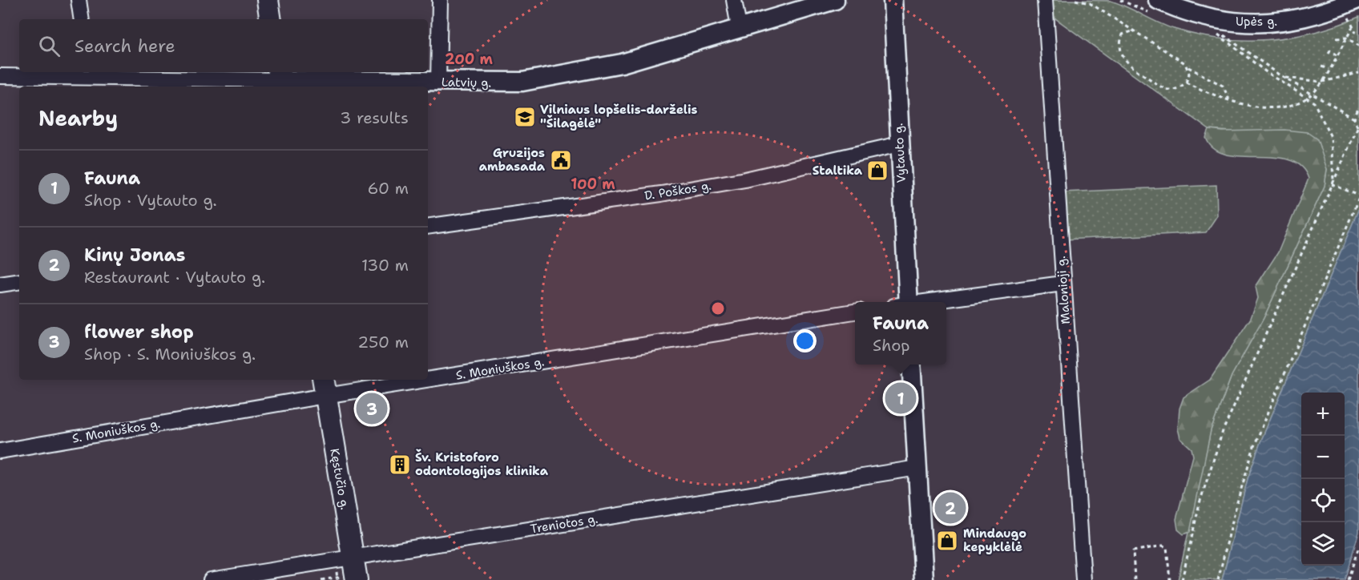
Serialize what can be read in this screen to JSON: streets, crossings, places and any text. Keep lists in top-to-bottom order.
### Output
{
  "streets": {
    "main road": ["Kęstučio g."],
    "street": [
      "Upės g.",
      "Latvių g.",
      "Vytauto g.",
      "D. Poškos g.",
      "Malonioji g.",
      "S. Moniuškos g.",
      "Treniotos g."
    ]
  },
  "crossings": [
    ["Vytauto g.", "D. Poškos g."],
    ["S. Moniuškos g.", "Kęstučio g."],
    ["Kęstučio g.", "Treniotos g."]
  ],
  "places": {
    "school or university": ["Vilniaus lopšelis-darželis \"Šilagėlė\""],
    "public building": ["Gruzijos ambasada"],
    "shop": ["Staltika", "Mindaugo kepyklėlė"],
    "building": ["Šv. Kristoforo odontologijos klinika"]
  },
  "page": {
    "search": "Search here",
    "heading": ["Nearby", "3 results"],
    "list": [
      {
        "mark": "1",
        "name": "Fauna",
        "note": "Shop · Vytauto g.",
        "value": "60 m"
      },
      {
        "mark": "2",
        "name": "Kinų Jonas",
        "note": "Restaurant · Vytauto g.",
        "value": "130 m"
      },
      {
        "mark": "3",
        "name": "flower shop",
        "note": "Shop · S. Moniuškos g.",
        "value": "250 m"
      }
    ],
    "popup": ["Fauna", "Shop"],
    "pins": ["1", "3", "2"],
    "map_buttons": ["+", "−"]
  },
  "rings": ["200 m", "100 m"]
}
